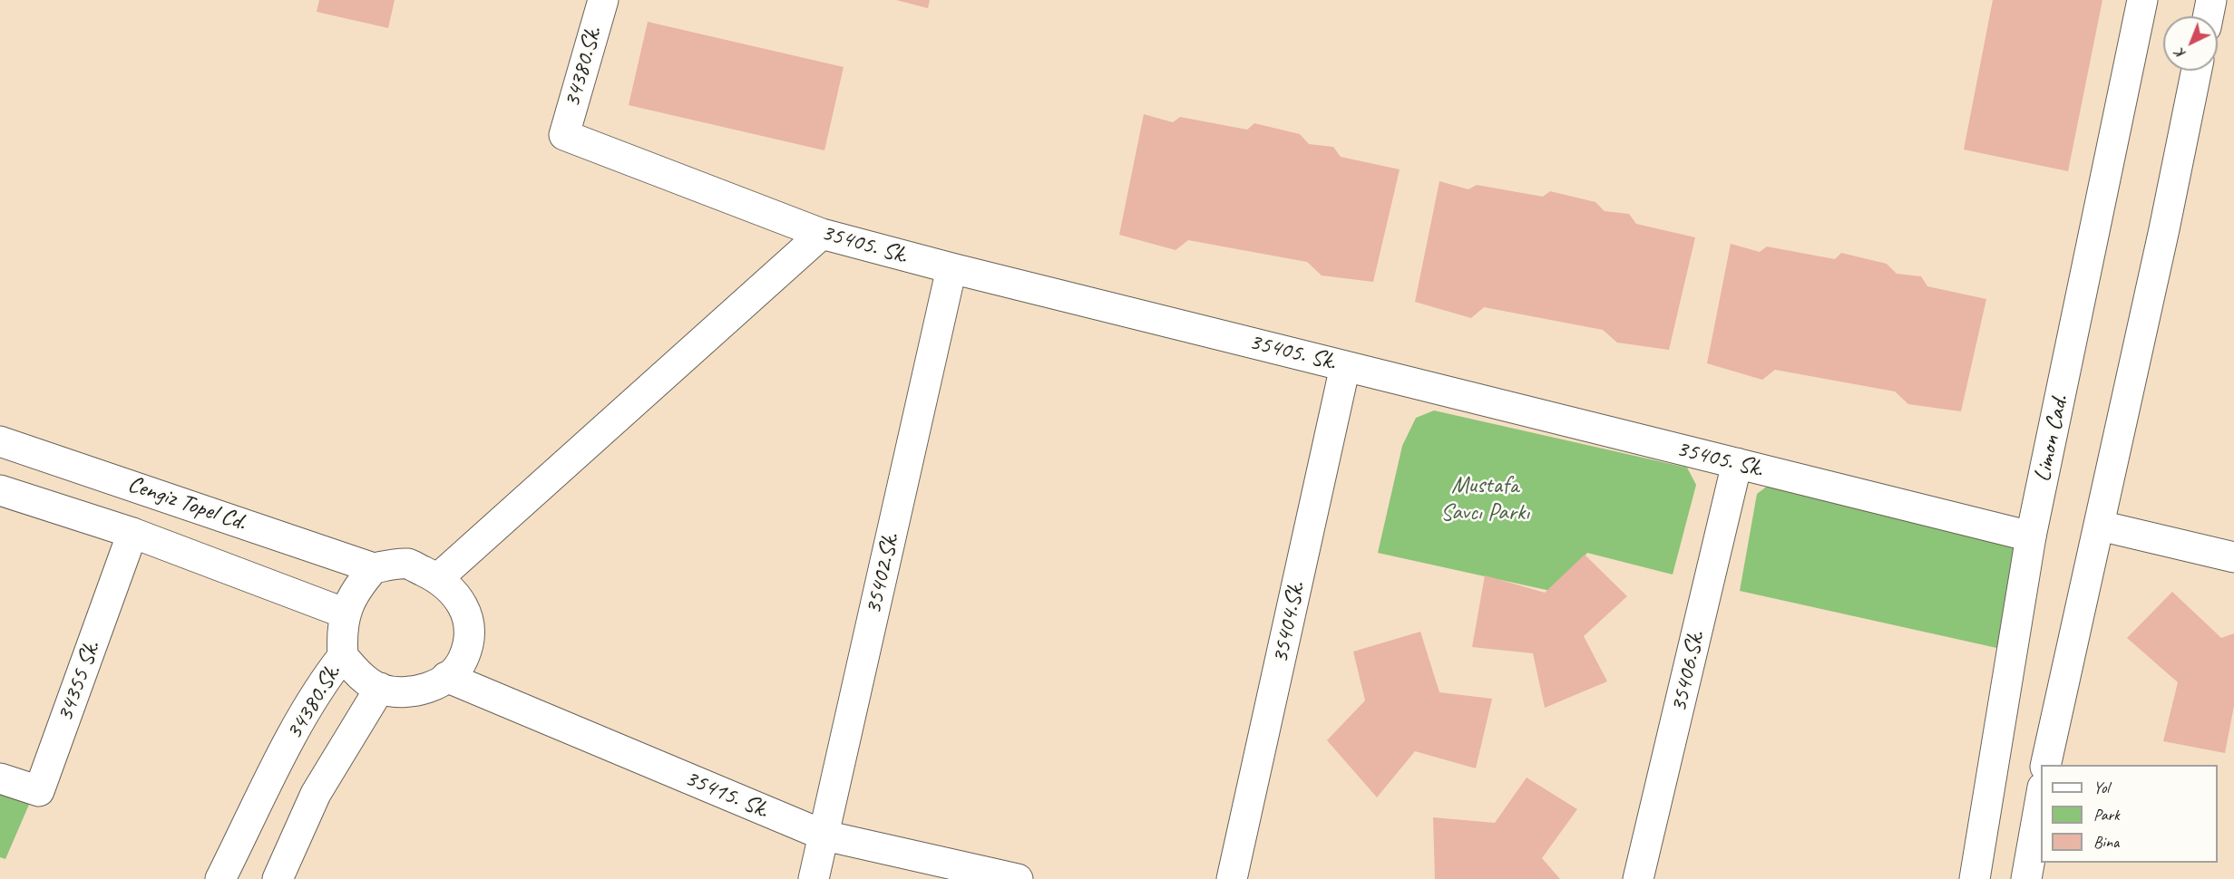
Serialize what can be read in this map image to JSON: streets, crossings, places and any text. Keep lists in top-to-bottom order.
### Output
{
  "streets": {
    "street": [
      "34380.Sk.",
      "35405. Sk.",
      "Limon Cad.",
      "Cengiz Topel Cd.",
      "35402.Sk.",
      "35404.Sk.",
      "35406.Sk.",
      "34355 Sk.",
      "35415. Sk."
    ]
  },
  "crossings": [
    ["34380.Sk.", "35405. Sk."],
    ["34380.Sk.", "Cengiz Topel Cd."],
    ["34380.Sk.", "35415. Sk."],
    ["35405. Sk.", "Limon Cad."],
    ["35405. Sk.", "35402.Sk."],
    ["35405. Sk.", "35404.Sk."],
    ["35405. Sk.", "35406.Sk."],
    ["Cengiz Topel Cd.", "34355 Sk."],
    ["Cengiz Topel Cd.", "35415. Sk."],
    ["35402.Sk.", "35415. Sk."]
  ],
  "parks": ["Mustafa Savcı Parkı"],
  "legend": ["Yol", "Park", "Bina"],
  "north": "bottom left"
}
